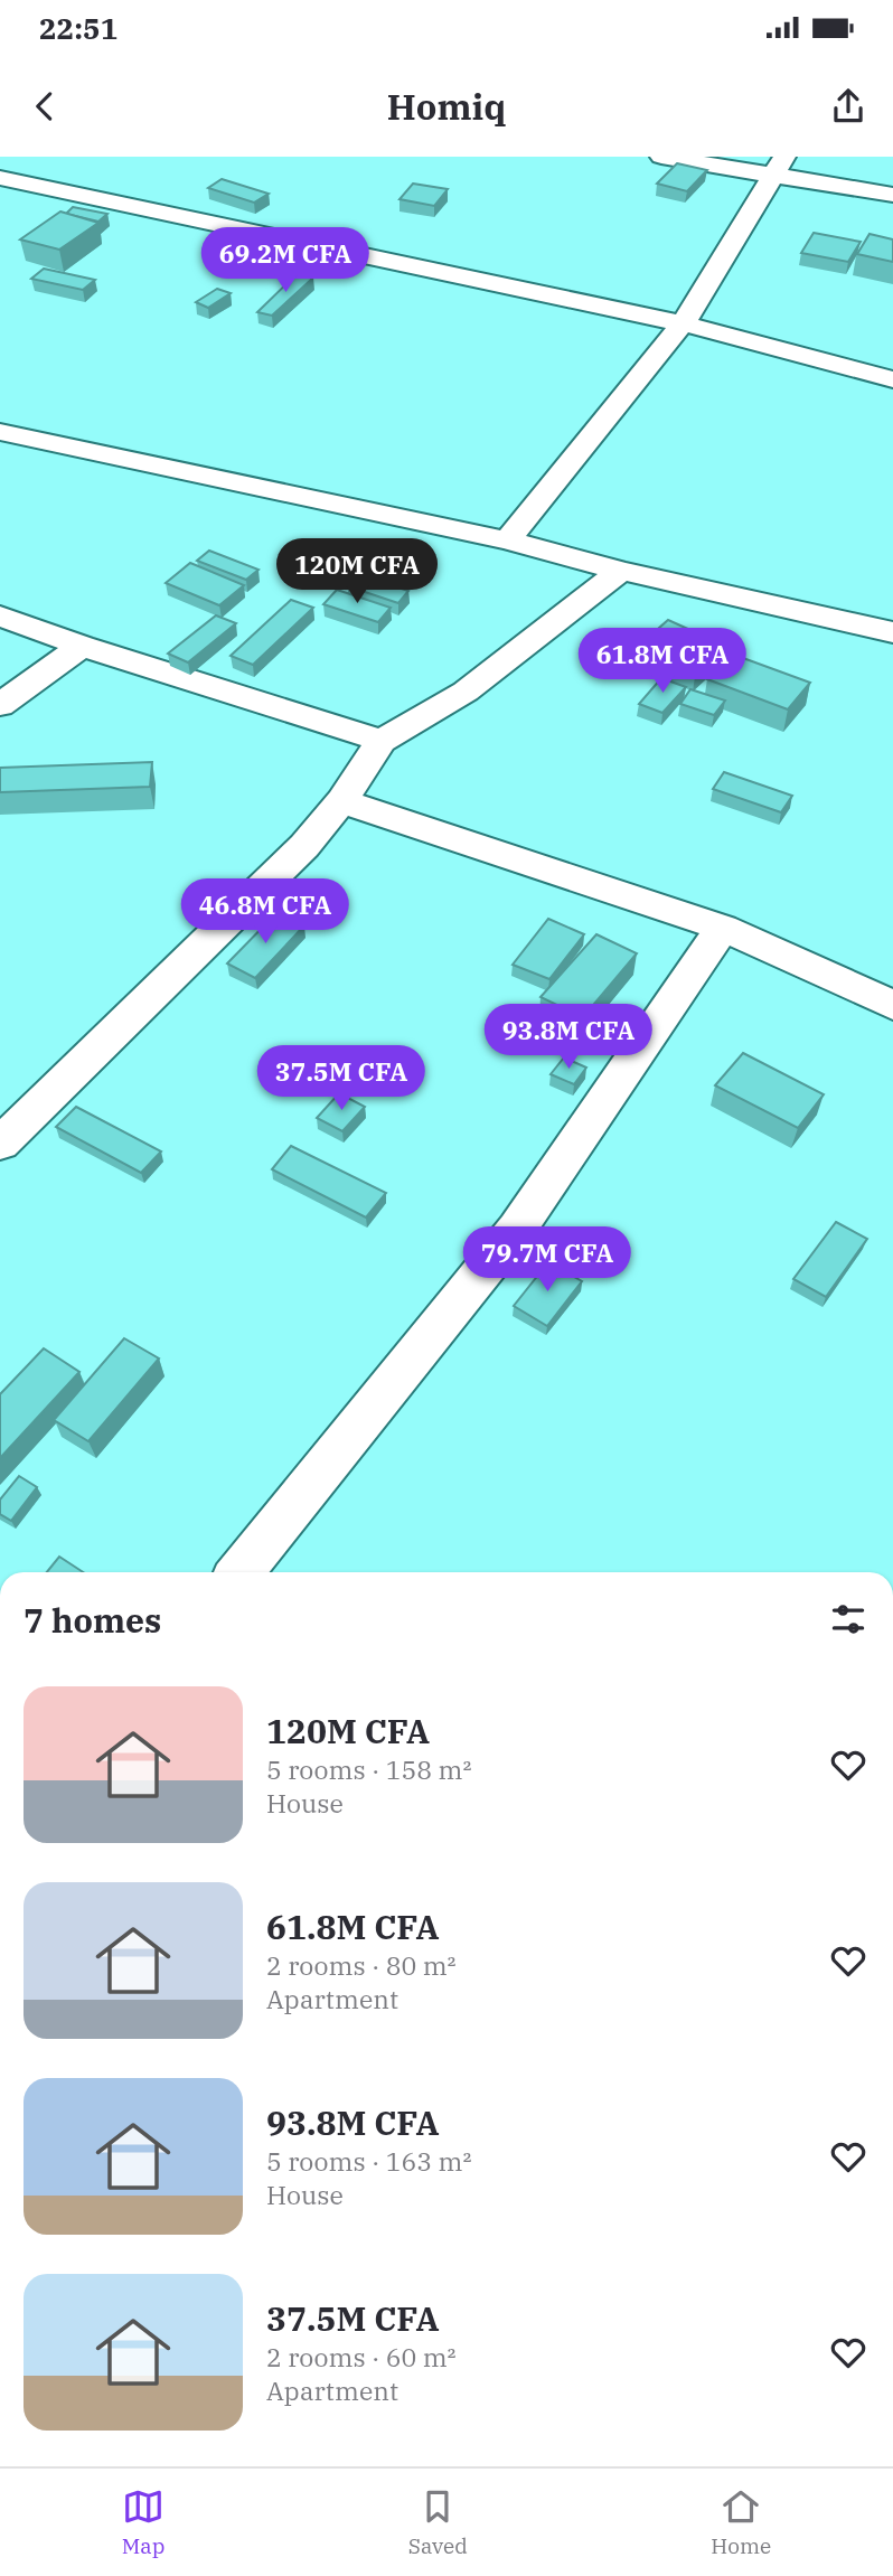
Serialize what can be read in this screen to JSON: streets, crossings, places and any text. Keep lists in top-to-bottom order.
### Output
{
  "page": {
    "status": "22:51",
    "header": "Homiq",
    "price": [
      "69.2M CFA",
      "120M CFA",
      "61.8M CFA",
      "46.8M CFA",
      "93.8M CFA",
      "37.5M CFA",
      "79.7M CFA"
    ],
    "heading": "7 homes",
    "list": [
      {
        "name": "120M CFA",
        "note": "5 rooms · 158 m² · House"
      },
      {
        "name": "61.8M CFA",
        "note": "2 rooms · 80 m² · Apartment"
      },
      {
        "name": "93.8M CFA",
        "note": "5 rooms · 163 m² · House"
      },
      {
        "name": "37.5M CFA",
        "note": "2 rooms · 60 m² · Apartment"
      }
    ],
    "tabs": ["Map", "Saved", "Home"]
  }
}
